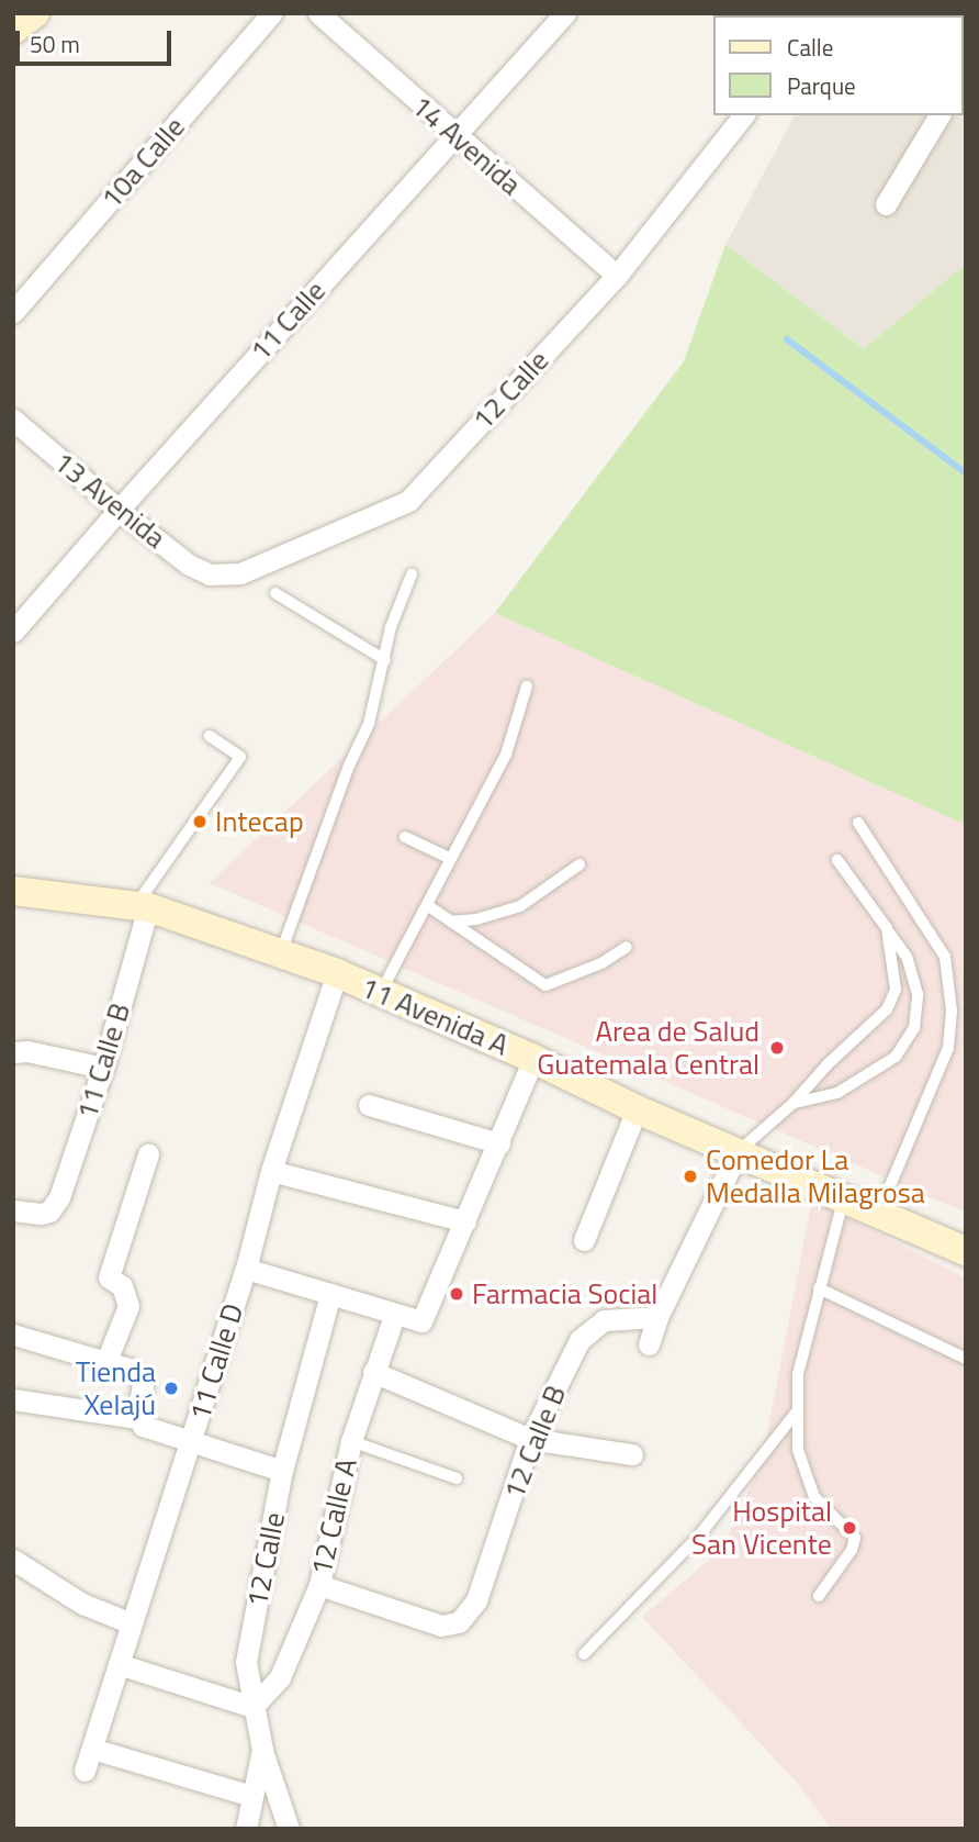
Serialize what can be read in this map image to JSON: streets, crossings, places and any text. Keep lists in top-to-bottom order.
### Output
{
  "streets": {
    "street": [
      "14 Avenida",
      "10a Calle",
      "11 Calle",
      "12 Calle",
      "13 Avenida",
      "11 Avenida A",
      "11 Calle B",
      "11 Calle D",
      "12 Calle B",
      "12 Calle A"
    ]
  },
  "crossings": [
    ["14 Avenida", "11 Calle"],
    ["14 Avenida", "12 Calle"],
    ["11 Calle", "13 Avenida"],
    ["12 Calle", "13 Avenida"],
    ["12 Calle", "12 Calle A"],
    ["11 Avenida A", "11 Calle B"],
    ["11 Avenida A", "11 Calle D"],
    ["12 Calle B", "12 Calle A"]
  ],
  "places": [
    "Intecap",
    "Area de Salud Guatemala Central",
    "Comedor La Medalla Milagrosa",
    "Farmacia Social",
    "Tienda Xelajú",
    "Hospital San Vicente"
  ],
  "legend": ["Calle", "Parque"],
  "scale_bar": "50 m"
}
